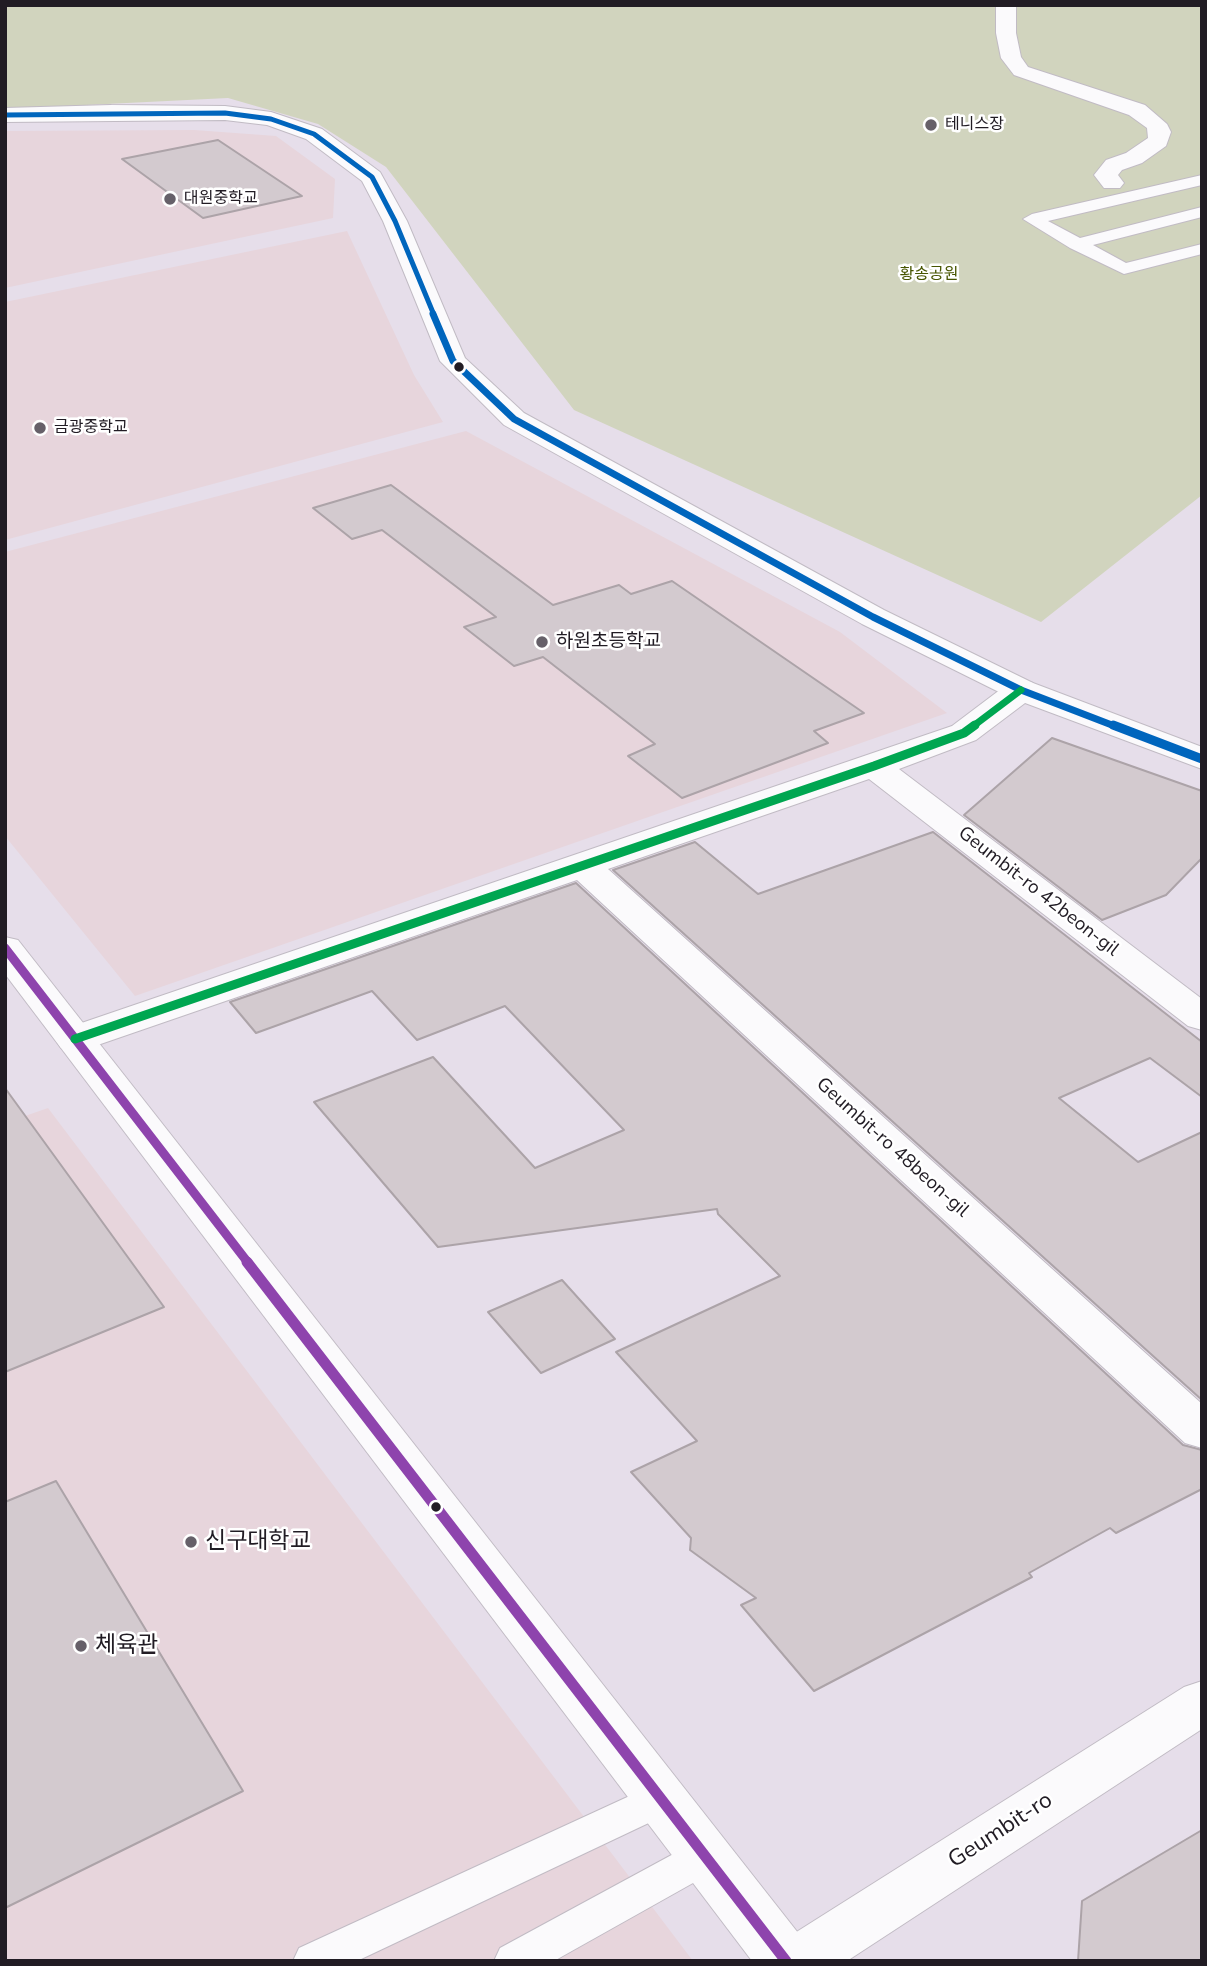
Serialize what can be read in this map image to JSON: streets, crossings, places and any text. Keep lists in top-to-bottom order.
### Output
{
  "streets": {
    "street": ["Geumbit-ro 42beon-gil", "Geumbit-ro 48beon-gil", "Geumbit-ro"]
  },
  "parks": ["황송공원"],
  "places": [
    "테니스장",
    "대원중학교",
    "금광중학교",
    "하원초등학교",
    "신구대학교",
    "체육관"
  ]
}
